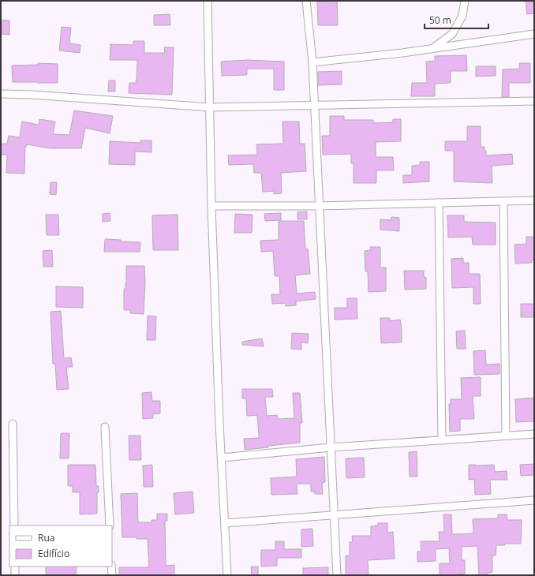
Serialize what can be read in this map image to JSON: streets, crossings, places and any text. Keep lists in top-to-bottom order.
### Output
{
  "legend": ["Rua", "Edifício"],
  "scale_bar": "50 m"
}
